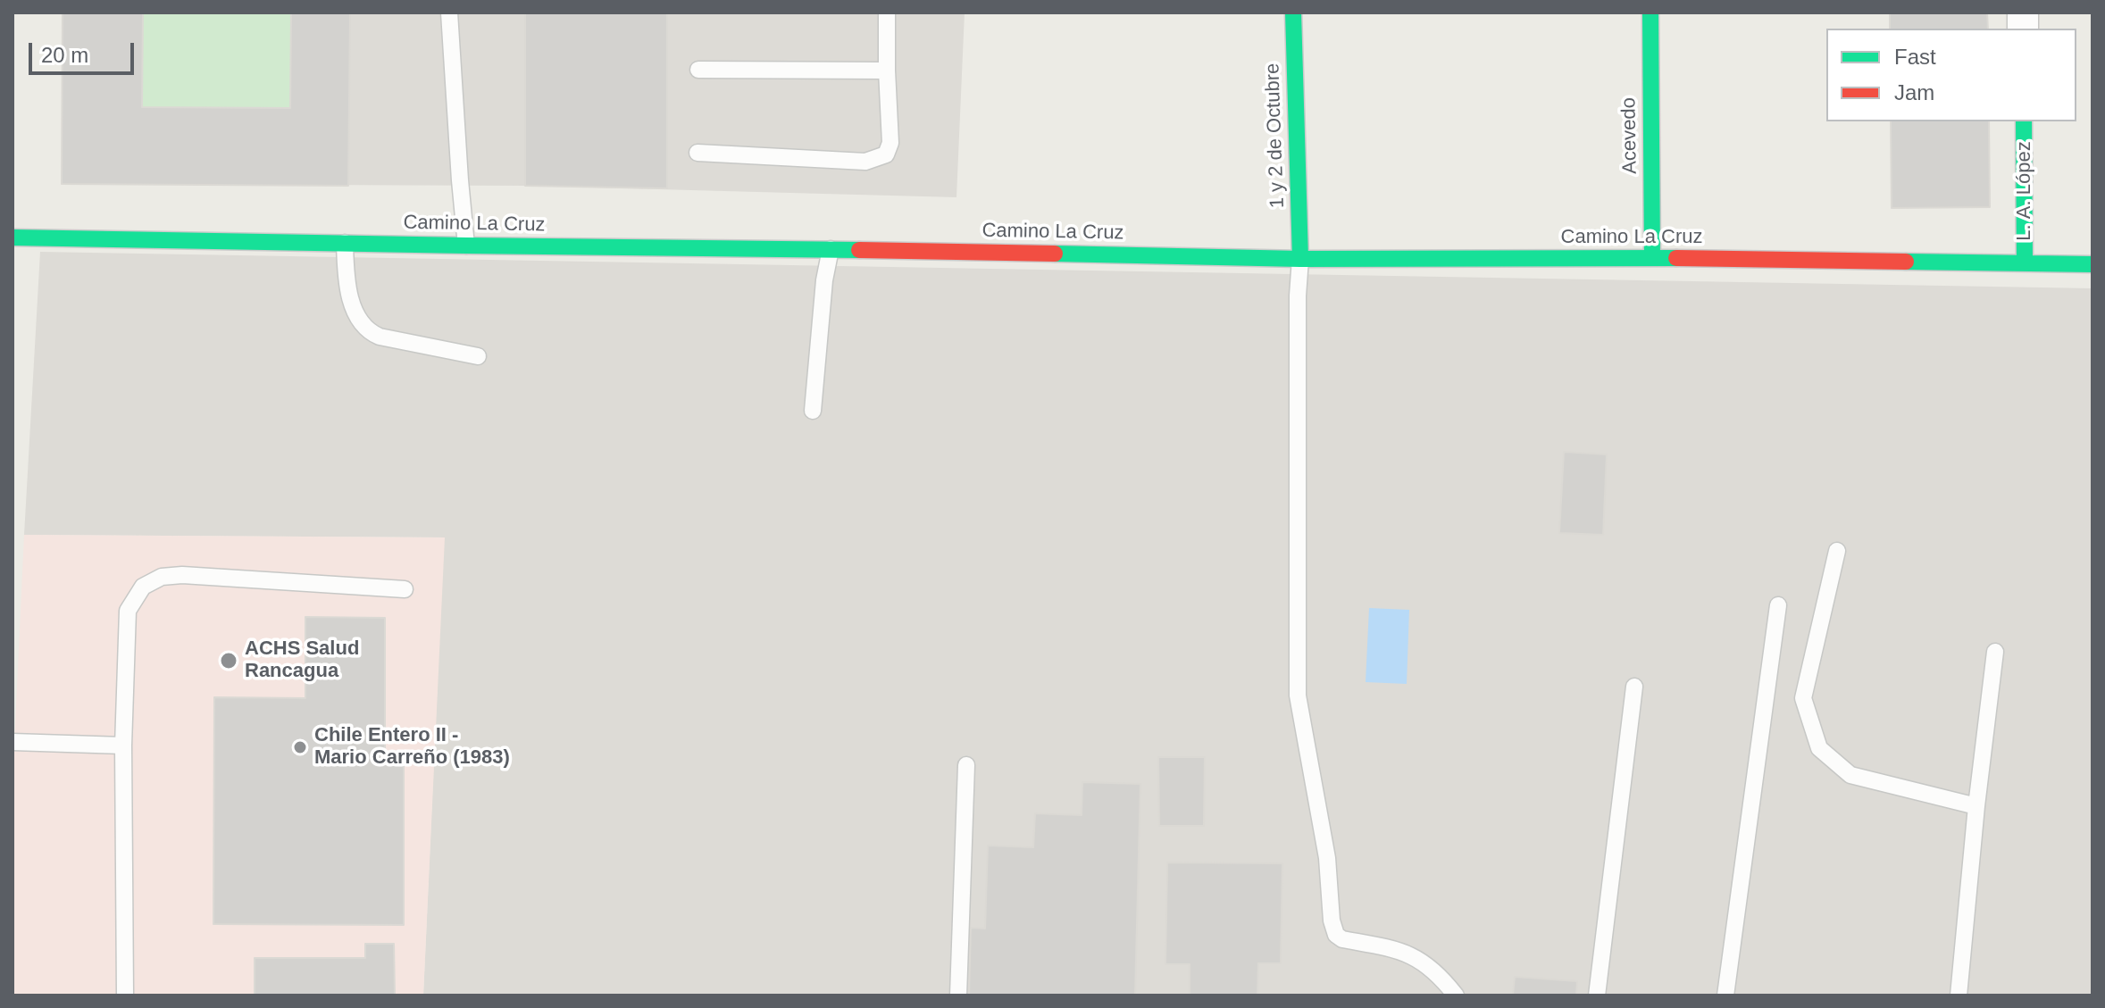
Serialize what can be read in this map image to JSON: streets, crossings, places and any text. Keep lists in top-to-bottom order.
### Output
{
  "streets": {
    "street": [
      "1 y 2 de Octubre",
      "Acevedo",
      "L. A. López",
      "Camino La Cruz"
    ]
  },
  "crossings": [
    ["1 y 2 de Octubre", "Camino La Cruz"],
    ["Acevedo", "Camino La Cruz"],
    ["L. A. López", "Camino La Cruz"]
  ],
  "places": ["ACHS Salud Rancagua", "Chile Entero II - Mario Carreño (1983)"],
  "legend": ["Fast", "Jam"],
  "scale_bar": "20 m"
}
